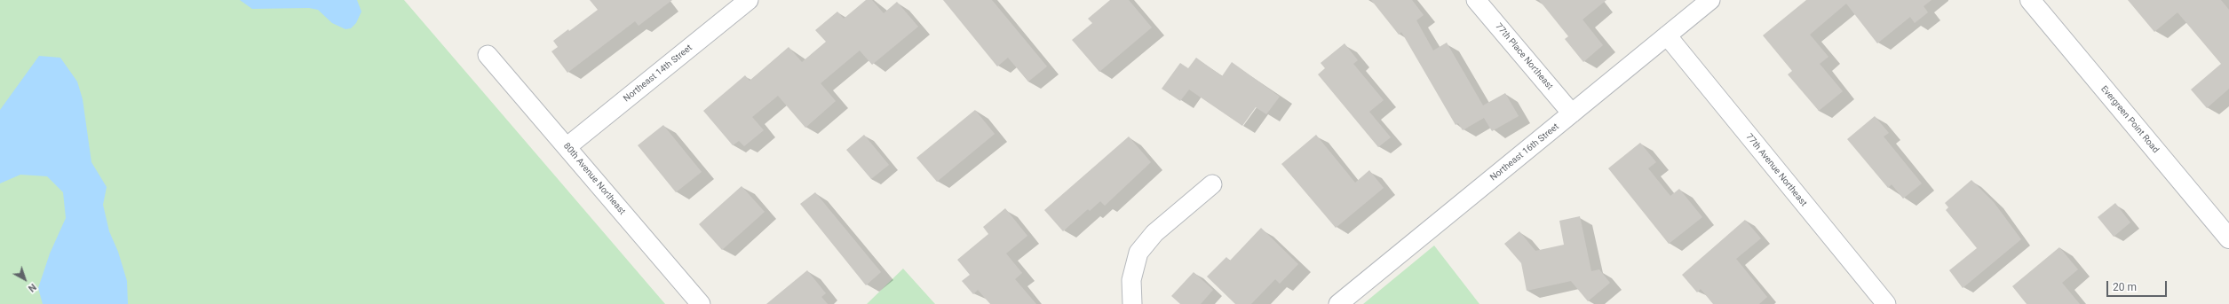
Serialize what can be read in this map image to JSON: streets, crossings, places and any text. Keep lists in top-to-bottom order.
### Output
{
  "streets": {
    "street": [
      "77th Place Northeast",
      "Northeast 14th Street",
      "Evergreen Point Road",
      "Northeast 16th Street",
      "77th Avenue Northeast",
      "80th Avenue Northeast"
    ]
  },
  "crossings": [
    ["77th Place Northeast", "Northeast 16th Street"],
    ["Northeast 14th Street", "80th Avenue Northeast"],
    ["Northeast 16th Street", "77th Avenue Northeast"]
  ],
  "scale_bar": "20 m",
  "north": "bottom right"
}
